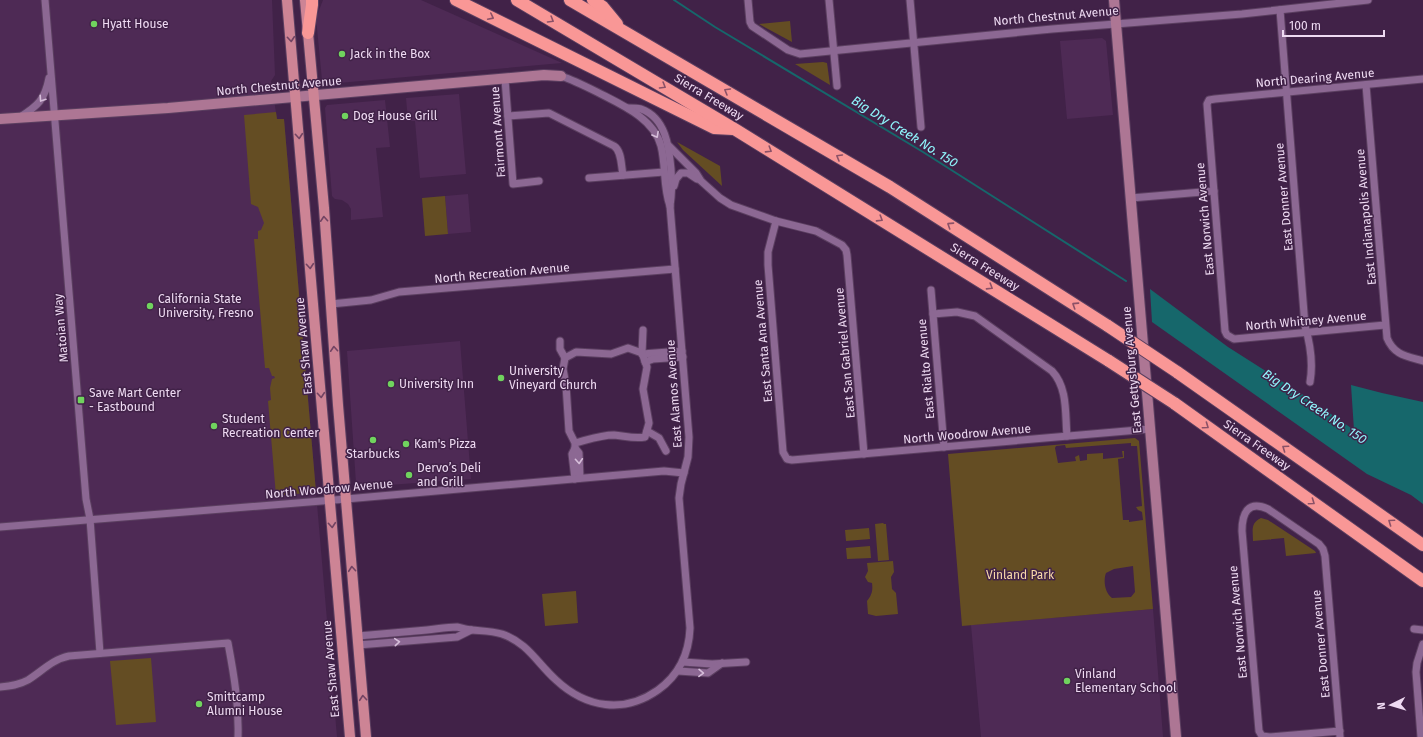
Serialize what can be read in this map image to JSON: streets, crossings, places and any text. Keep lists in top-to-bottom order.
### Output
{
  "streets": {
    "highway": ["Sierra Freeway"],
    "main road": ["East Shaw Avenue"],
    "street": [
      "North Chestnut Avenue",
      "North Dearing Avenue",
      "Fairmont Avenue",
      "East Donner Avenue",
      "East Indianapolis Avenue",
      "East Norwich Avenue",
      "North Recreation Avenue",
      "North Whitney Avenue",
      "Matoian Way",
      "East Santa Ana Avenue",
      "East San Gabriel Avenue",
      "East Rialto Avenue",
      "East Gettysburg Avenue",
      "East Alamos Avenue",
      "North Woodrow Avenue"
    ]
  },
  "crossings": [
    ["North Chestnut Avenue", "Fairmont Avenue"],
    ["North Chestnut Avenue", "East Donner Avenue"],
    ["North Chestnut Avenue", "Matoian Way"],
    ["North Chestnut Avenue", "East Shaw Avenue"],
    ["North Chestnut Avenue", "East Gettysburg Avenue"],
    ["North Dearing Avenue", "East Donner Avenue"],
    ["North Dearing Avenue", "East Indianapolis Avenue"],
    ["North Dearing Avenue", "East Norwich Avenue"],
    ["East Donner Avenue", "East Norwich Avenue"],
    ["East Donner Avenue", "North Whitney Avenue"],
    ["East Indianapolis Avenue", "North Whitney Avenue"],
    ["East Norwich Avenue", "North Whitney Avenue"],
    ["North Recreation Avenue", "East Alamos Avenue"],
    ["Matoian Way", "North Woodrow Avenue"],
    ["East Santa Ana Avenue", "East San Gabriel Avenue"],
    ["East Santa Ana Avenue", "North Woodrow Avenue"],
    ["East Shaw Avenue", "North Woodrow Avenue"],
    ["East San Gabriel Avenue", "North Woodrow Avenue"],
    ["East Rialto Avenue", "North Woodrow Avenue"],
    ["East Gettysburg Avenue", "North Woodrow Avenue"],
    ["East Alamos Avenue", "North Woodrow Avenue"]
  ],
  "water": ["Big Dry Creek No. 150"],
  "parks": ["Vinland Park"],
  "places": {
    "other": [
      "Hyatt House",
      "Jack in the Box",
      "Dog House Grill",
      "California State University, Fresno",
      "University Vineyard Church",
      "University Inn",
      "Student Recreation Center",
      "Starbucks",
      "Kam's Pizza",
      "Dervo’s Deli and Grill",
      "Vinland Elementary School",
      "Smittcamp Alumni House"
    ],
    "transit": ["Save Mart Center - Eastbound"]
  },
  "scale_bar": "100 m",
  "north": "left"
}
